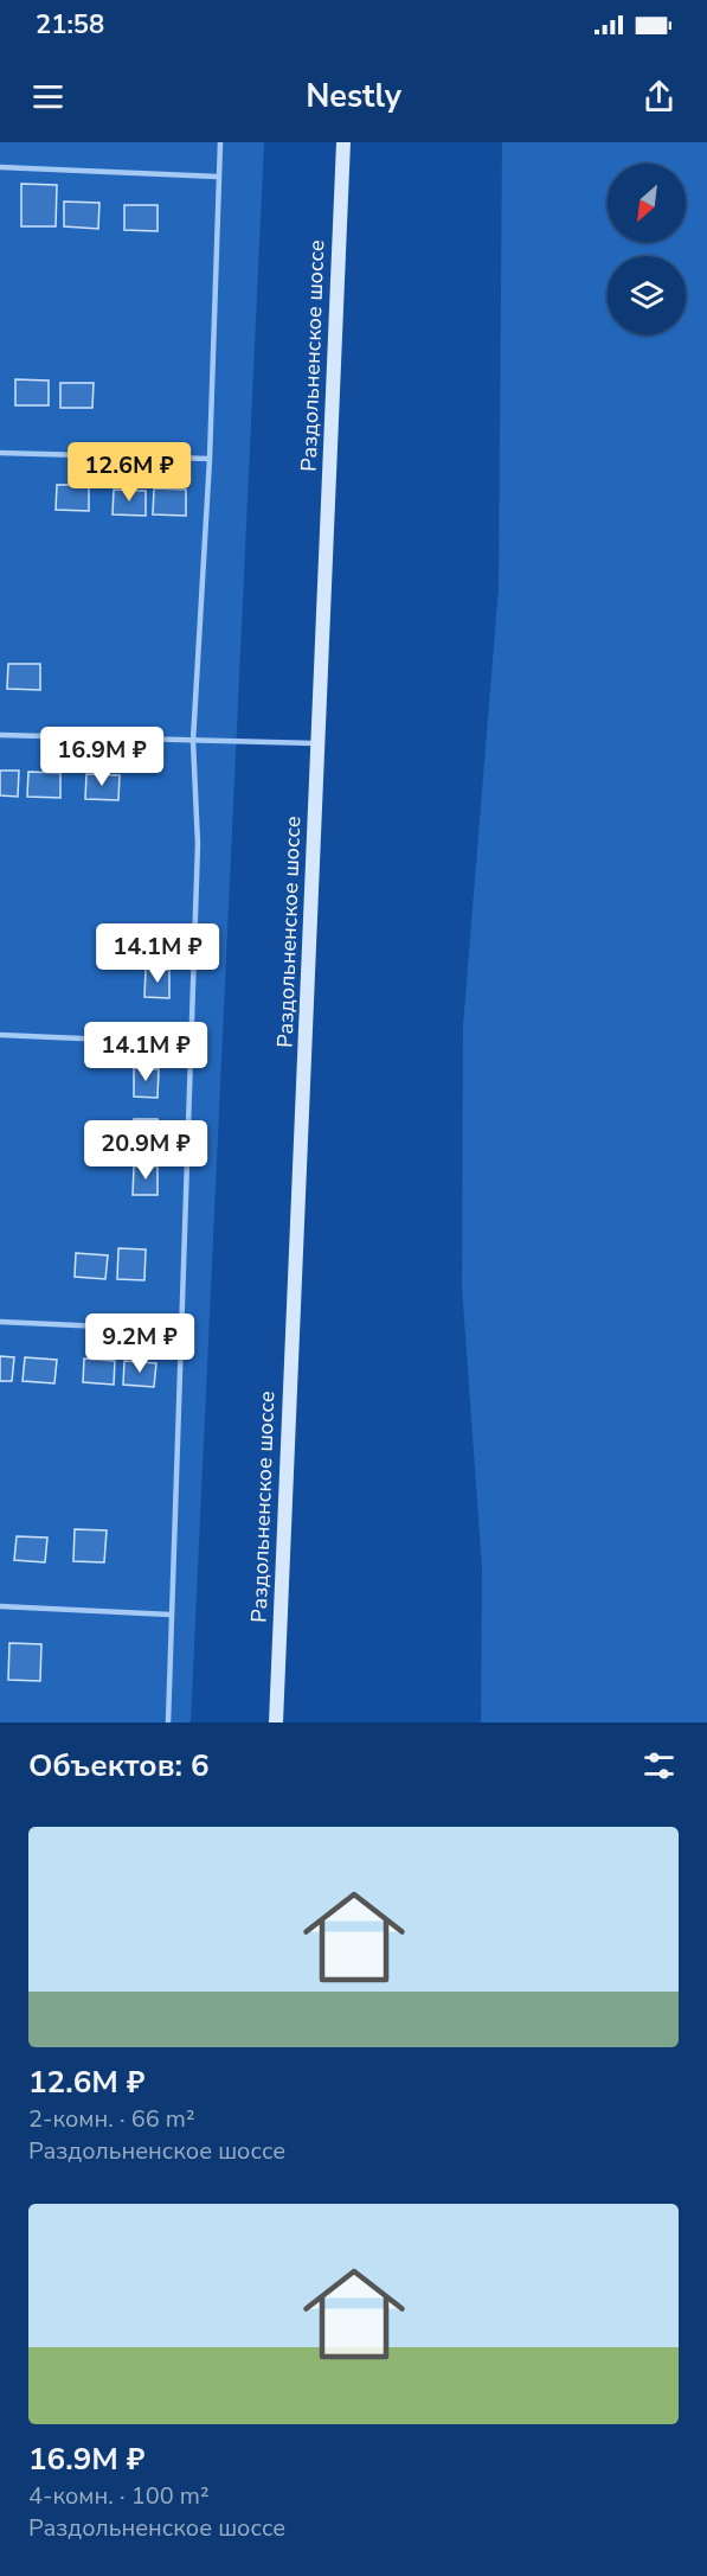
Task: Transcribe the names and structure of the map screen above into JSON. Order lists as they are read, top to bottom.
{
  "streets": {
    "main road": ["Раздольненское шоссе"]
  },
  "north": "bottom left",
  "page": {
    "status": "21:58",
    "header": "Nestly",
    "price": [
      "12.6M ₽",
      "16.9M ₽",
      "14.1M ₽",
      "14.1M ₽",
      "20.9M ₽",
      "9.2M ₽"
    ],
    "heading": "Объектов: 6",
    "list": [
      {
        "name": "12.6M ₽",
        "note": "2-комн. · 66 m² · Раздольненское шоссе"
      },
      {
        "name": "16.9M ₽",
        "note": "4-комн. · 100 m² · Раздольненское шоссе"
      }
    ]
  }
}
